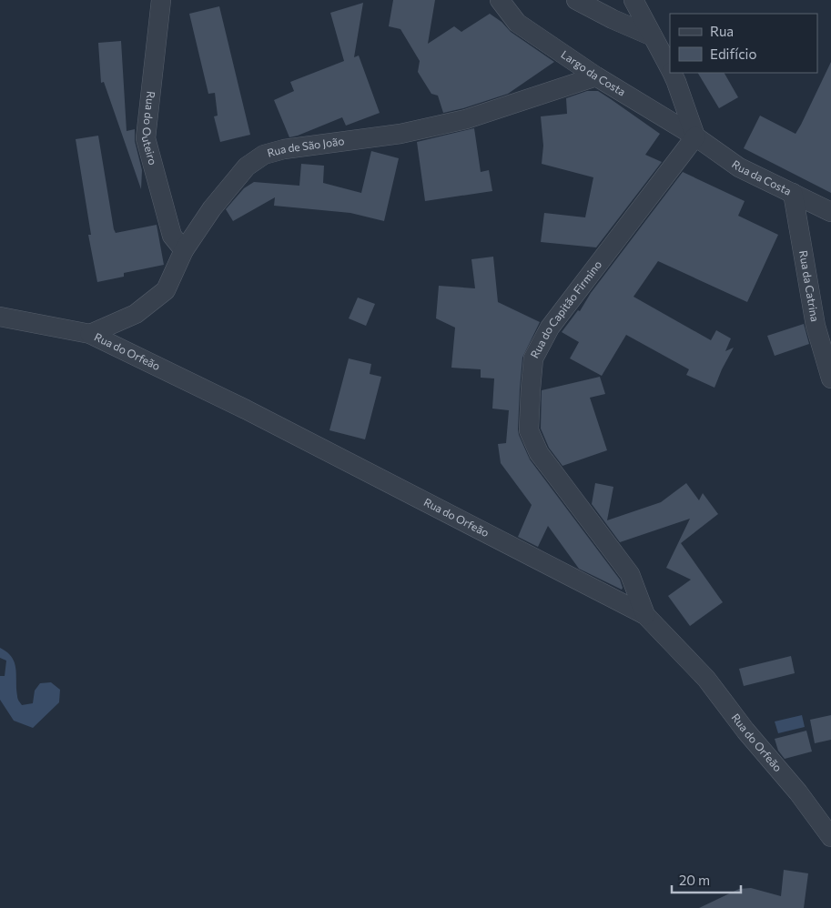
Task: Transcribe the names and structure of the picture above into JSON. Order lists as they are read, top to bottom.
{
  "streets": {
    "street": [
      "Largo da Costa",
      "Rua do Outeiro",
      "Rua de São João",
      "Rua da Costa",
      "Rua da Catrina",
      "Rua do Capitão Firmino",
      "Rua do Orfeão"
    ]
  },
  "crossings": [
    ["Largo da Costa", "Rua de São João"],
    ["Largo da Costa", "Rua da Costa"],
    ["Largo da Costa", "Rua do Capitão Firmino"],
    ["Rua do Outeiro", "Rua de São João"],
    ["Rua de São João", "Rua do Orfeão"],
    ["Rua da Costa", "Rua da Catrina"],
    ["Rua da Costa", "Rua do Capitão Firmino"],
    ["Rua do Capitão Firmino", "Rua do Orfeão"]
  ],
  "legend": ["Rua", "Edifício"],
  "scale_bar": "20 m"
}
